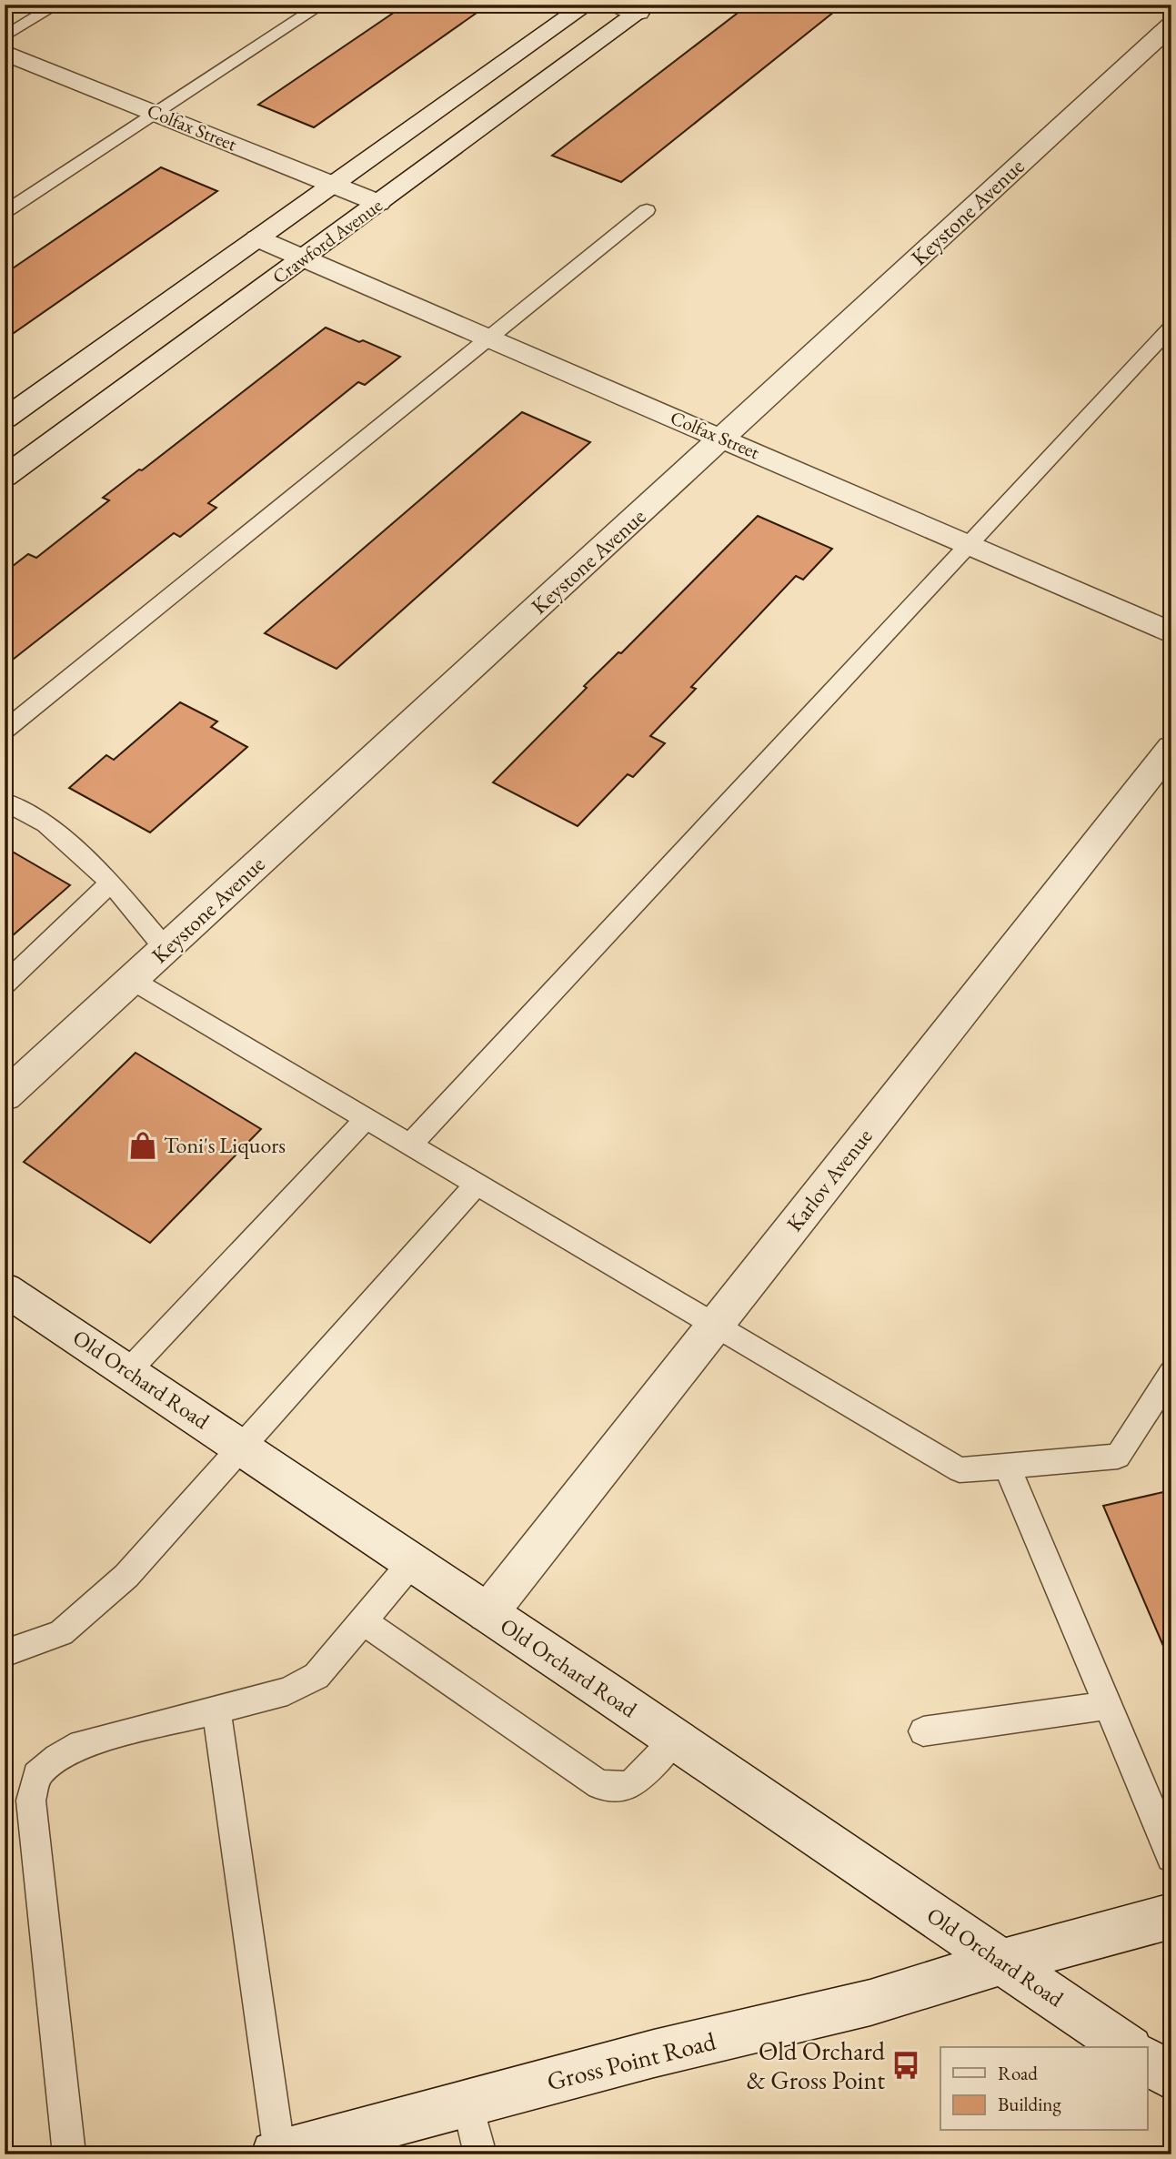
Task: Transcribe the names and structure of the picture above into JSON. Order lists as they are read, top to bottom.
{
  "streets": {
    "street": [
      "Colfax Street",
      "Keystone Avenue",
      "Crawford Avenue",
      "Karlov Avenue",
      "Old Orchard Road",
      "Gross Point Road"
    ]
  },
  "crossings": [
    ["Colfax Street", "Keystone Avenue"],
    ["Colfax Street", "Crawford Avenue"],
    ["Karlov Avenue", "Old Orchard Road"],
    ["Old Orchard Road", "Gross Point Road"]
  ],
  "places": {
    "shop": ["Toni's Liquors"],
    "bus stop": ["Old Orchard & Gross Point"]
  },
  "legend": ["Road", "Building"]
}
